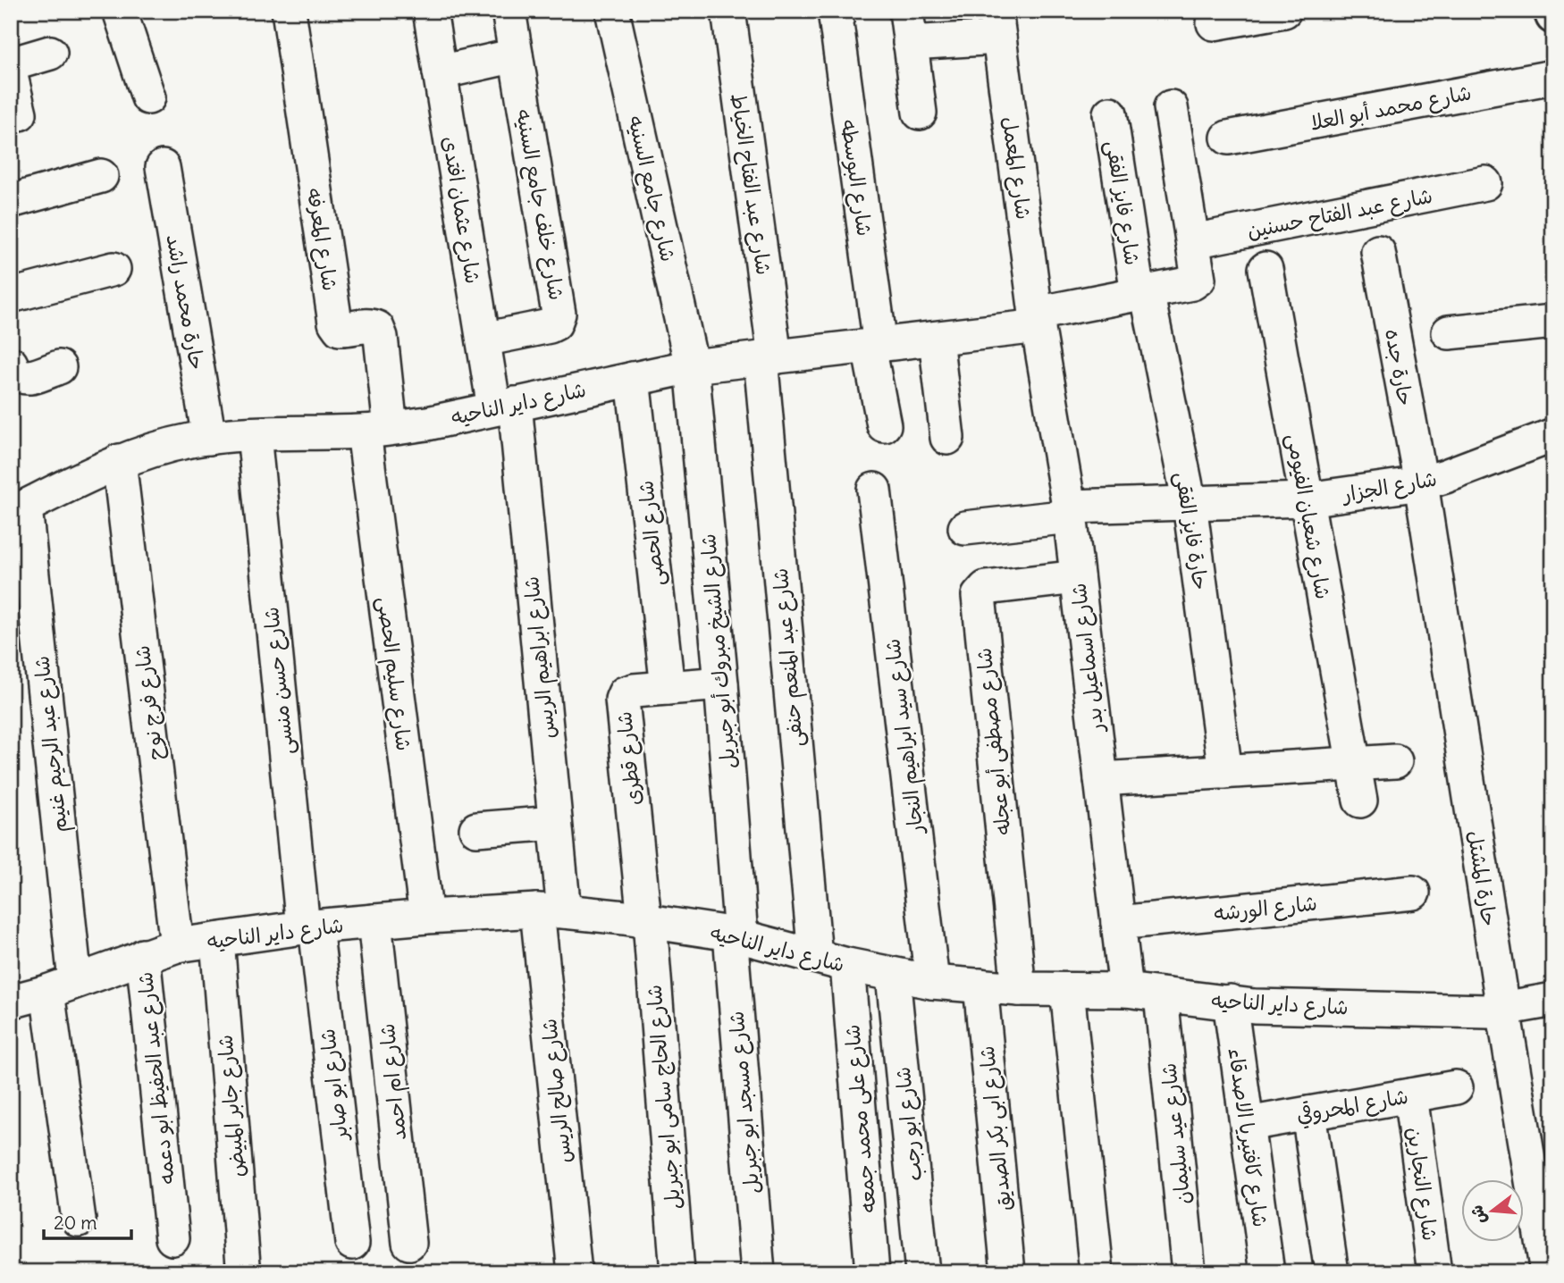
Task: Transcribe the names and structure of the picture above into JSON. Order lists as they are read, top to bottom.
{
  "streets": {
    "street": [
      "شارع محمد أبو العلا",
      "شارع المعمل",
      "شارع البوسطه",
      "شارع عبد الفتاح الخياط",
      "شارع جامع السنيه",
      "شارع فايز الفقى",
      "شارع خلف جامع السنيه",
      "شارع عثمان افتدى",
      "شارع عبد الفتاح حسنين",
      "شارع المعرفه",
      "حارة محمد راشد",
      "حارة جده",
      "شارع داير الناحيه",
      "شارع الجزار",
      "شارع شعبان الفيومى",
      "حارة فايز الفقى",
      "شارع الحصى",
      "شارع الشيخ مبروك أبو جبريل",
      "شارع ابراهيم الريس",
      "شارع عبد المنعم حنفى",
      "شارع اسماعيل بدر",
      "شارع سليم الحصى",
      "شارع حسن منسى",
      "شارع فرج نوح",
      "شارع سيد ابراهيم النجار",
      "شارع مصطفى أبو عجله",
      "شارع عبد الرحيم غنيم",
      "شارع قطرى",
      "حارة المشتل",
      "شارع الورشه",
      "شارع عبد الحفيظ ابو دعمه",
      "شارع ام احمد",
      "شارع ابو صابر",
      "شارع صالح الريس",
      "شارع الحاج سامى ابو جبريل",
      "شارع مسجد ابو جبريل",
      "شارع المحروقي",
      "شارع جابر المبيض",
      "شارع على محمد جمعه",
      "شارع ابو رجب",
      "شارع ابى بكر الصديق",
      "شارع عيد سليمان",
      "شارع كافتيريا الاصدقاء",
      "شارع النجارين"
    ]
  },
  "crossings": [
    ["شارع المعمل", "شارع داير الناحيه"],
    ["شارع المعمل", "شارع اسماعيل بدر"],
    ["شارع البوسطه", "شارع داير الناحيه"],
    ["شارع عبد الفتاح الخياط", "شارع داير الناحيه"],
    ["شارع عبد الفتاح الخياط", "شارع عبد المنعم حنفى"],
    ["شارع جامع السنيه", "شارع داير الناحيه"],
    ["شارع جامع السنيه", "شارع الشيخ مبروك أبو جبريل"],
    ["شارع فايز الفقى", "شارع داير الناحيه"],
    ["شارع فايز الفقى", "حارة فايز الفقى"],
    ["شارع خلف جامع السنيه", "شارع عثمان افتدى"],
    ["شارع عثمان افتدى", "شارع داير الناحيه"],
    ["شارع عثمان افتدى", "شارع ابراهيم الريس"],
    ["شارع عبد الفتاح حسنين", "شارع داير الناحيه"],
    ["شارع المعرفه", "شارع داير الناحيه"],
    ["شارع المعرفه", "شارع سليم الحصى"],
    ["حارة محمد راشد", "شارع داير الناحيه"],
    ["حارة جده", "شارع الجزار"],
    ["حارة جده", "حارة المشتل"],
    ["شارع داير الناحيه", "حارة فايز الفقى"],
    ["شارع داير الناحيه", "شارع الحصى"],
    ["شارع داير الناحيه", "شارع الشيخ مبروك أبو جبريل"],
    ["شارع داير الناحيه", "شارع ابراهيم الريس"],
    ["شارع داير الناحيه", "شارع عبد المنعم حنفى"],
    ["شارع داير الناحيه", "شارع اسماعيل بدر"],
    ["شارع داير الناحيه", "شارع سليم الحصى"],
    ["شارع داير الناحيه", "شارع حسن منسى"],
    ["شارع داير الناحيه", "شارع فرج نوح"],
    ["شارع داير الناحيه", "شارع سيد ابراهيم النجار"],
    ["شارع داير الناحيه", "شارع مصطفى أبو عجله"],
    ["شارع داير الناحيه", "شارع عبد الرحيم غنيم"],
    ["شارع داير الناحيه", "شارع قطرى"],
    ["شارع داير الناحيه", "حارة المشتل"],
    ["شارع داير الناحيه", "شارع عبد الحفيظ ابو دعمه"],
    ["شارع داير الناحيه", "شارع ام احمد"],
    ["شارع داير الناحيه", "شارع ابو صابر"],
    ["شارع داير الناحيه", "شارع صالح الريس"],
    ["شارع داير الناحيه", "شارع الحاج سامى ابو جبريل"],
    ["شارع داير الناحيه", "شارع مسجد ابو جبريل"],
    ["شارع داير الناحيه", "شارع جابر المبيض"],
    ["شارع داير الناحيه", "شارع على محمد جمعه"],
    ["شارع داير الناحيه", "شارع ابو رجب"],
    ["شارع داير الناحيه", "شارع ابى بكر الصديق"],
    ["شارع داير الناحيه", "شارع عيد سليمان"],
    ["شارع داير الناحيه", "شارع كافتيريا الاصدقاء"],
    ["شارع الجزار", "شارع شعبان الفيومى"],
    ["شارع الجزار", "حارة فايز الفقى"],
    ["شارع الجزار", "شارع اسماعيل بدر"],
    ["شارع الجزار", "حارة المشتل"],
    ["شارع الحصى", "شارع قطرى"],
    ["شارع الشيخ مبروك أبو جبريل", "شارع قطرى"],
    ["شارع الشيخ مبروك أبو جبريل", "شارع مسجد ابو جبريل"],
    ["شارع ابراهيم الريس", "شارع صالح الريس"],
    ["شارع اسماعيل بدر", "شارع مصطفى أبو عجله"],
    ["شارع اسماعيل بدر", "شارع الورشه"],
    ["شارع حسن منسى", "شارع ابو صابر"],
    ["شارع قطرى", "شارع الحاج سامى ابو جبريل"],
    ["شارع المحروقي", "شارع كافتيريا الاصدقاء"],
    ["شارع المحروقي", "شارع النجارين"]
  ],
  "scale_bar": "20 m",
  "north": "left"
}
